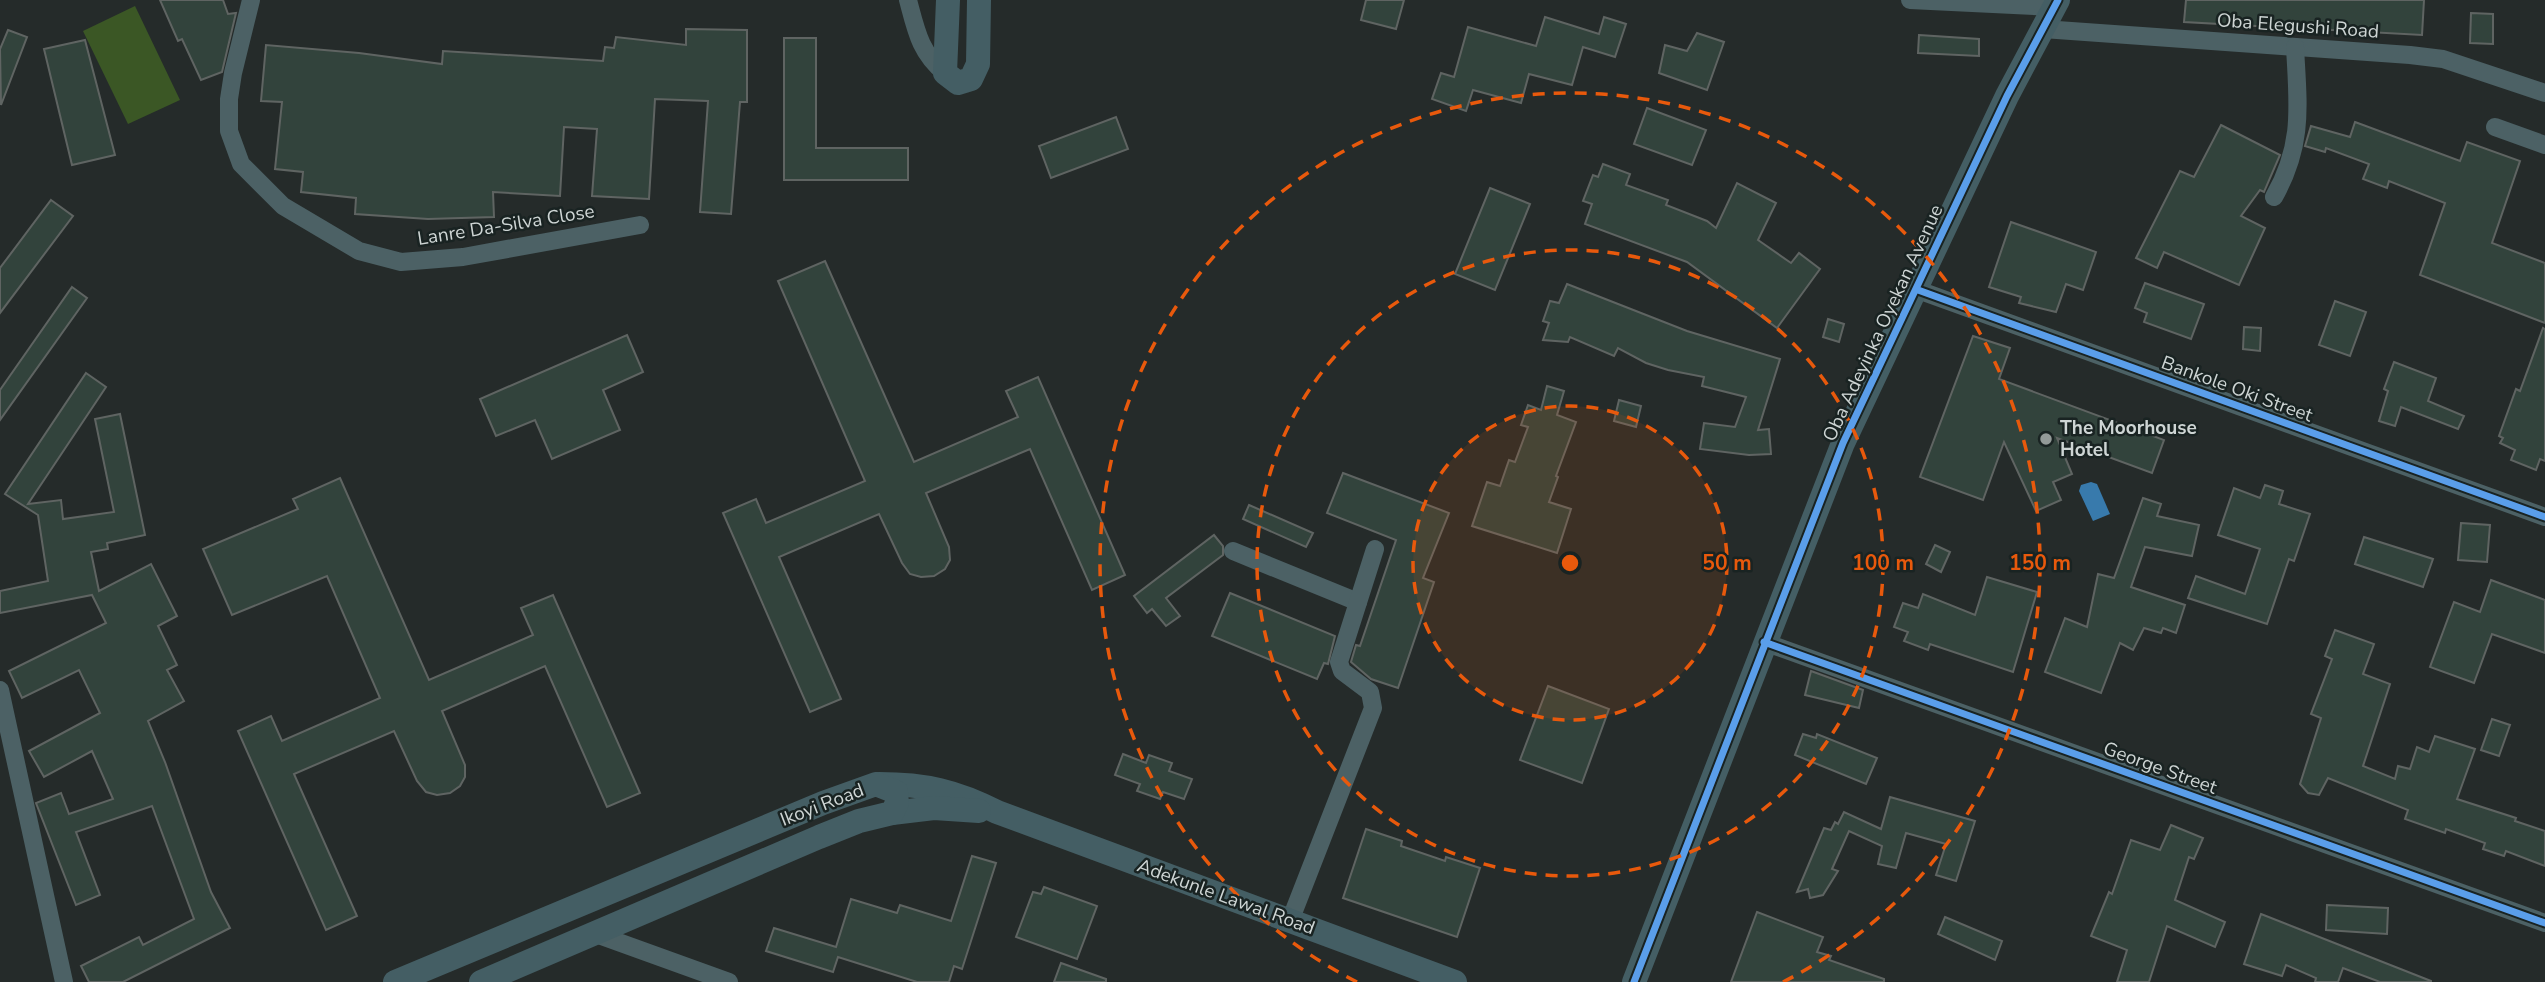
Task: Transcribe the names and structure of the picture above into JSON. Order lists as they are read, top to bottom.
{
  "streets": {
    "main road": ["Oba Adeyinka Oyekan Avenue", "Ikoyi Road", "Adekunle Lawal Road"],
    "street": [
      "Oba Elegushi Road",
      "Lanre Da-Silva Close",
      "Bankole Oki Street",
      "George Street"
    ]
  },
  "crossings": [
    ["Oba Elegushi Road", "Oba Adeyinka Oyekan Avenue"],
    ["Oba Adeyinka Oyekan Avenue", "Bankole Oki Street"],
    ["Oba Adeyinka Oyekan Avenue", "George Street"]
  ],
  "places": ["The Moorhouse Hotel"],
  "rings": ["50 m", "100 m", "150 m"]
}
